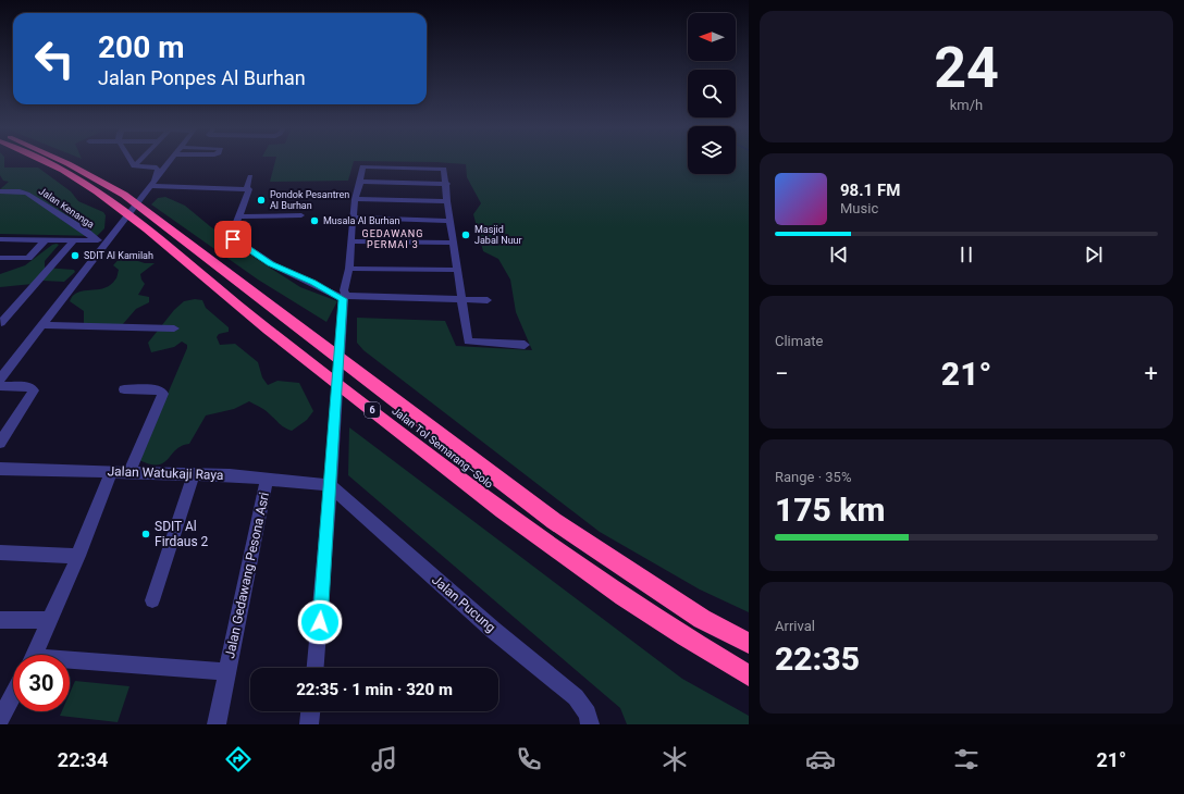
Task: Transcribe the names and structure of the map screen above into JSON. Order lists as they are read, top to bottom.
{
  "streets": {
    "highway": ["6", "Jalan Tol Semarang–Solo"],
    "street": [
      "Jalan Kenanga",
      "Jalan Watukaji Raya",
      "Jalan Gedawang Pesona Asri",
      "Jalan Pucung"
    ]
  },
  "crossings": [
    ["Jalan Watukaji Raya", "Jalan Gedawang Pesona Asri"],
    ["Jalan Watukaji Raya", "Jalan Pucung"]
  ],
  "districts": ["GEDAWANG PERMAI 3"],
  "places": [
    "Pondok Pesantren Al Burhan",
    "Musala Al Burhan",
    "Masjid Jabal Nuur",
    "SDIT Al Kamilah",
    "SDIT Al Firdaus 2"
  ],
  "north": "left",
  "page": {
    "tile": [
      ["24", "km/h"],
      "Climate",
      ["Range · 35%", "175 km"],
      ["Arrival", "22:35"]
    ],
    "turn": ["200 m", "Jalan Ponpes Al Burhan"],
    "song": ["98.1 FM", "Music"],
    "heat": ["−", "21°", "+"],
    "limit": "30",
    "trip": "22:35 · 1 min · 320 m",
    "tabs": ["22:34", "21°"]
  }
}
